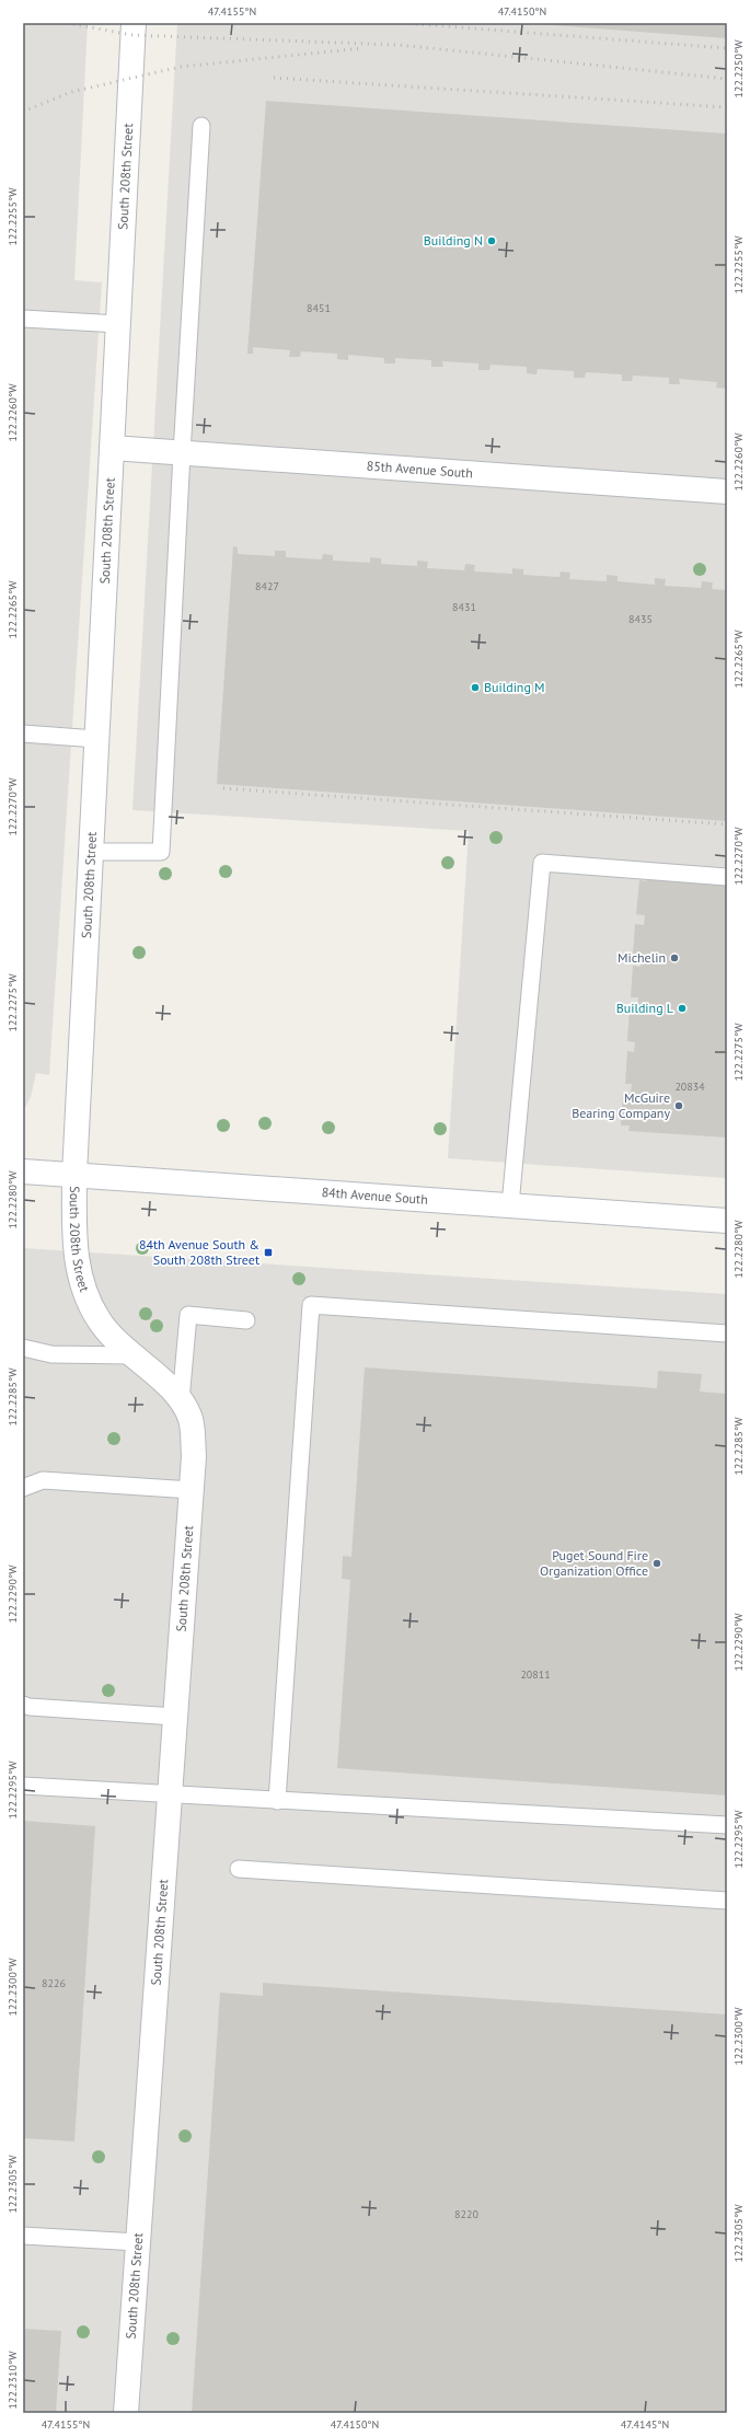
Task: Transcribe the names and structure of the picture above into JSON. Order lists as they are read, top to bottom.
{
  "streets": {
    "street": ["South 208th Street", "85th Avenue South", "84th Avenue South"]
  },
  "crossings": [
    ["South 208th Street", "85th Avenue South"],
    ["South 208th Street", "84th Avenue South"]
  ],
  "places": {
    "other": [
      "Building N",
      "Building M",
      "Michelin",
      "Building L",
      "McGuire Bearing Company",
      "Puget Sound Fire Organization Office"
    ],
    "transit": ["84th Avenue South & South 208th Street"]
  },
  "house_numbers": [
    "8451",
    "8427",
    "8431",
    "8435",
    "20834",
    "20811",
    "8226",
    "8220"
  ],
  "coordinates": [
    "47.4155°N",
    "47.4150°N",
    "122.2250°W",
    "122.2255°W",
    "122.2260°W",
    "122.2265°W",
    "122.2270°W",
    "122.2275°W",
    "122.2280°W",
    "122.2285°W",
    "122.2290°W",
    "122.2295°W",
    "122.2300°W",
    "122.2305°W",
    "122.2310°W",
    "47.4145°N"
  ]
}
